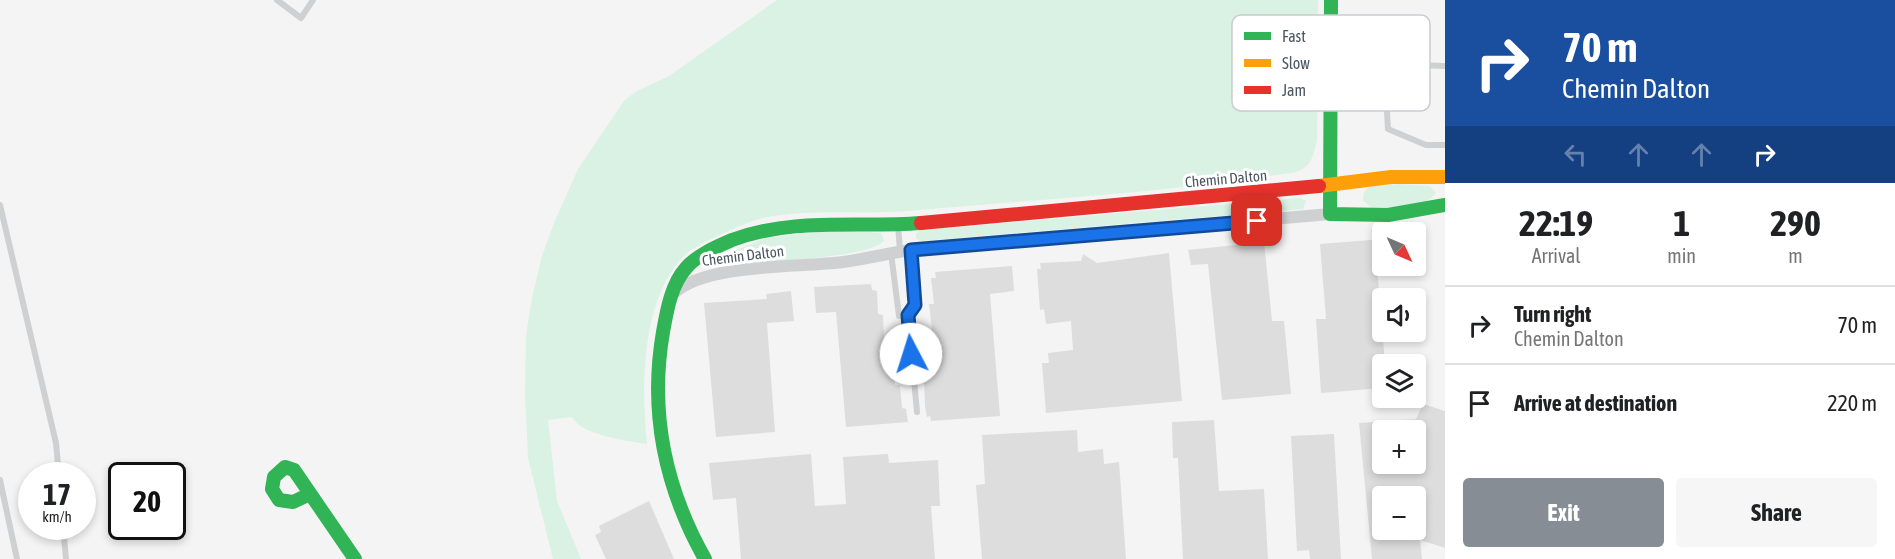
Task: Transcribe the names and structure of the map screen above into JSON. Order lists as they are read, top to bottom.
{
  "streets": {
    "street": ["Chemin Dalton"]
  },
  "legend": ["Fast", "Slow", "Jam"],
  "north": "bottom right",
  "page": {
    "turn": ["70 m", "Chemin Dalton"],
    "eta": [
      "22:19",
      "Arrival",
      "1",
      "min",
      "290",
      "m"
    ],
    "map_buttons": ["+", "−"],
    "list": [
      {
        "name": "Turn right",
        "note": "Chemin Dalton",
        "value": "70 m"
      },
      {
        "name": "Arrive at destination",
        "value": "220 m"
      }
    ],
    "speed": "17 km/h",
    "limit": "20",
    "buttons": ["Exit", "Share"]
  }
}
